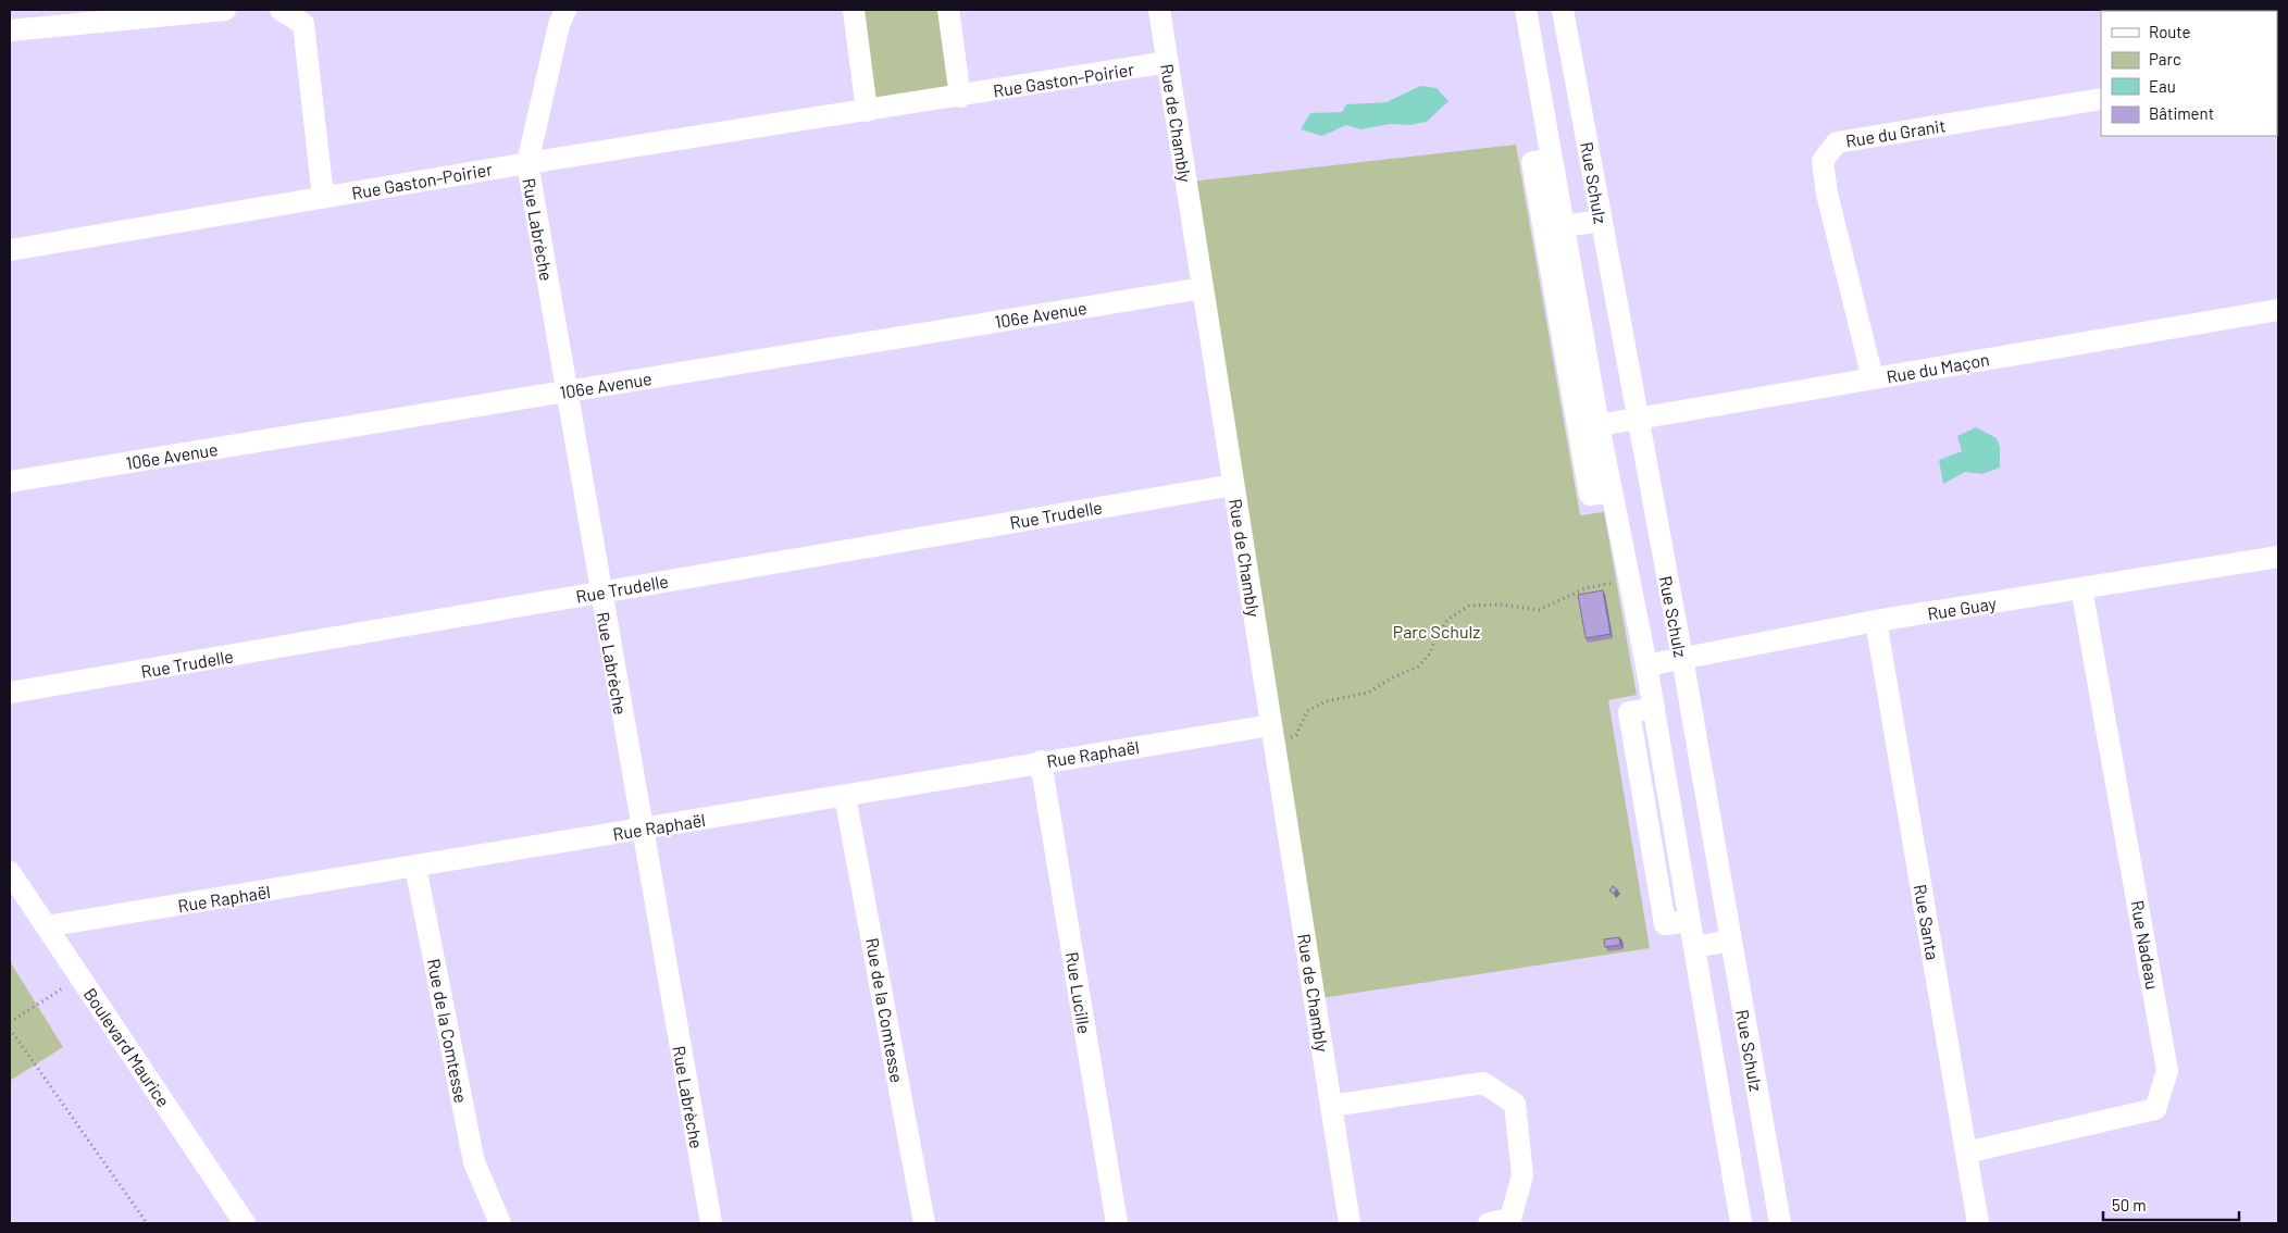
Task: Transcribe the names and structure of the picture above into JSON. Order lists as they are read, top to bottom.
{
  "streets": {
    "street": [
      "Rue Gaston-Poirier",
      "Rue de Chambly",
      "Rue du Granit",
      "Rue Schulz",
      "Rue Labrèche",
      "106e Avenue",
      "Rue du Maçon",
      "Rue Trudelle",
      "Rue Guay",
      "Rue Raphaël",
      "Rue Santa",
      "Rue Nadeau",
      "Rue Lucille",
      "Rue de la Comtesse",
      "Boulevard Maurice"
    ]
  },
  "crossings": [
    ["Rue Gaston-Poirier", "Rue de Chambly"],
    ["Rue Gaston-Poirier", "Rue Labrèche"],
    ["Rue de Chambly", "106e Avenue"],
    ["Rue de Chambly", "Rue Trudelle"],
    ["Rue de Chambly", "Rue Raphaël"],
    ["Rue du Granit", "Rue du Maçon"],
    ["Rue Schulz", "Rue du Maçon"],
    ["Rue Schulz", "Rue Guay"],
    ["Rue Labrèche", "106e Avenue"],
    ["Rue Labrèche", "Rue Trudelle"],
    ["Rue Labrèche", "Rue Raphaël"],
    ["Rue Guay", "Rue Santa"],
    ["Rue Guay", "Rue Nadeau"],
    ["Rue Raphaël", "Rue Lucille"],
    ["Rue Raphaël", "Rue de la Comtesse"],
    ["Rue Raphaël", "Boulevard Maurice"],
    ["Rue Santa", "Rue Nadeau"]
  ],
  "parks": ["Parc Schulz"],
  "legend": [
    "Route",
    "Parc",
    "Eau",
    "Bâtiment"
  ],
  "scale_bar": "50 m"
}
